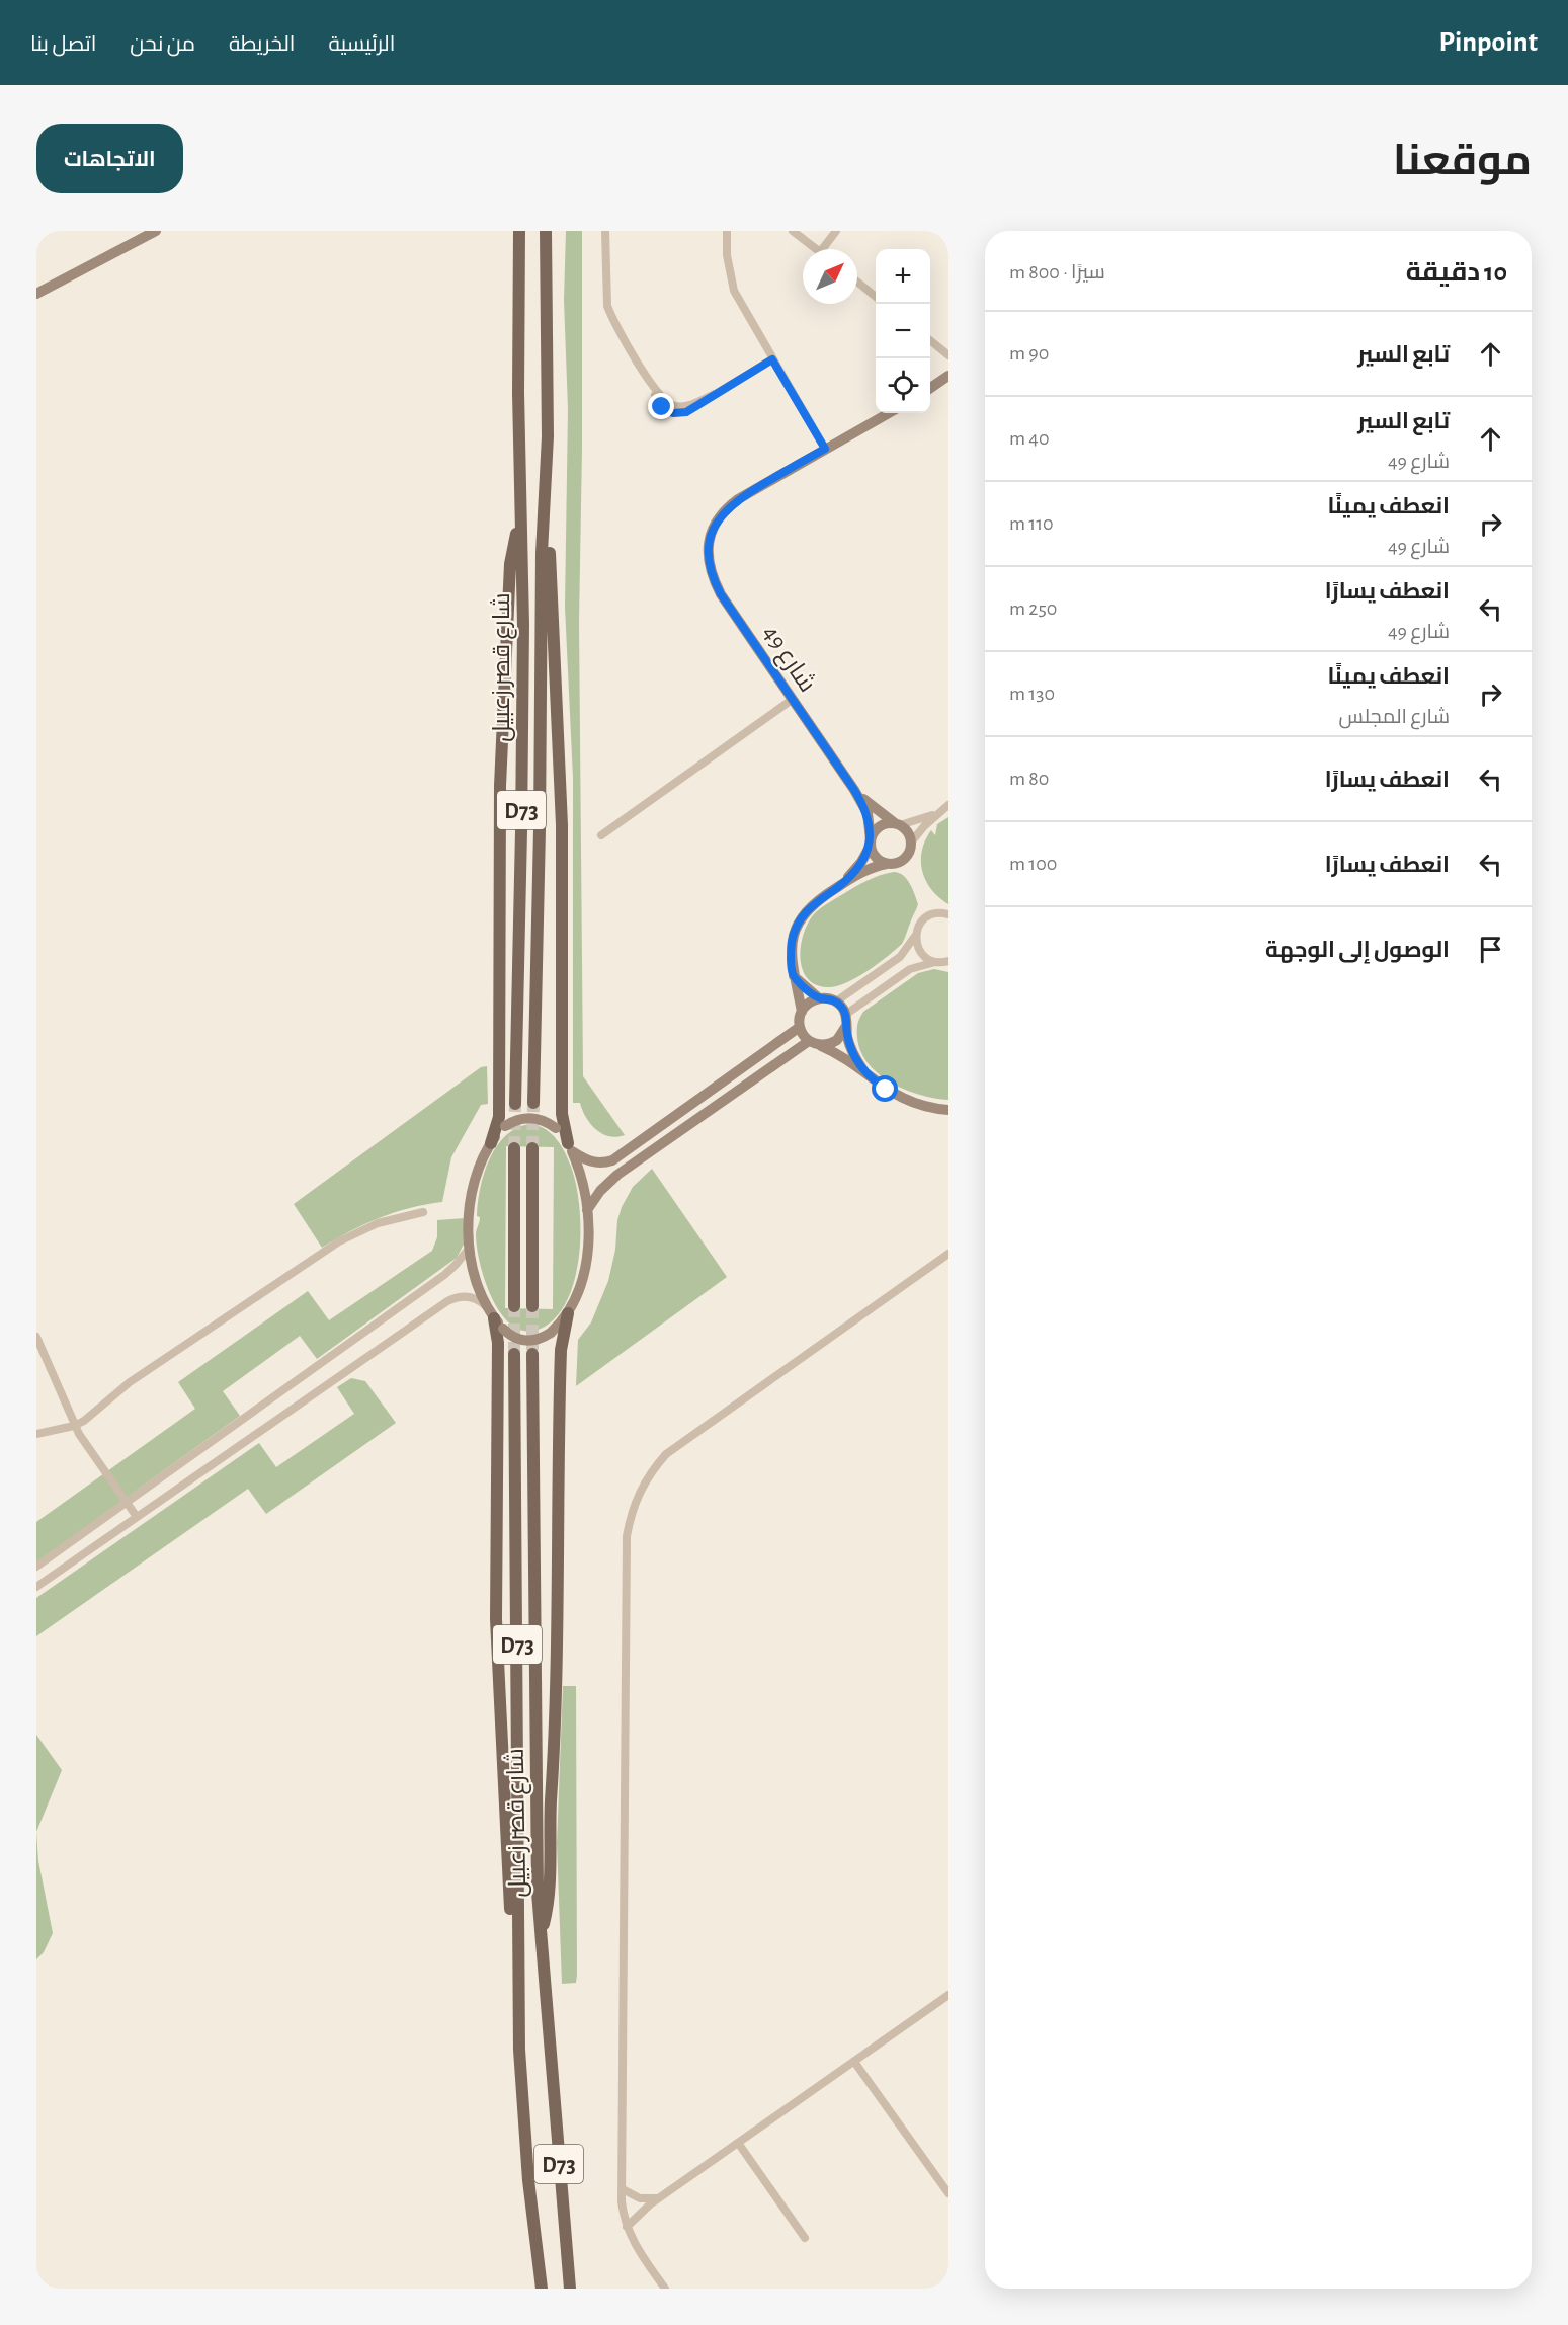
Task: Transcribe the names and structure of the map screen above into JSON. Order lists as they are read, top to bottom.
{
  "streets": {
    "main road": ["شارع قصر زعبيل", "D73"],
    "street": ["شارع 49"]
  },
  "north": "top right",
  "page": {
    "header": "Pinpoint",
    "nav": [
      "الرئيسية",
      "الخريطة",
      "من نحن",
      "اتصل بنا"
    ],
    "title": "موقعنا",
    "buttons": "الاتجاهات",
    "heading": ["10 دقيقة", "سيرًا · 800 m"],
    "map_buttons": ["+", "−"],
    "list": [
      ["تابع السير", "90 m"],
      ["تابع السير", "شارع 49", "40 m"],
      ["انعطف يمينًا", "شارع 49", "110 m"],
      ["انعطف يسارًا", "شارع 49", "250 m"],
      ["انعطف يمينًا", "شارع المجلس", "130 m"],
      ["انعطف يسارًا", "80 m"],
      ["انعطف يسارًا", "100 m"],
      "الوصول إلى الوجهة"
    ]
  }
}
